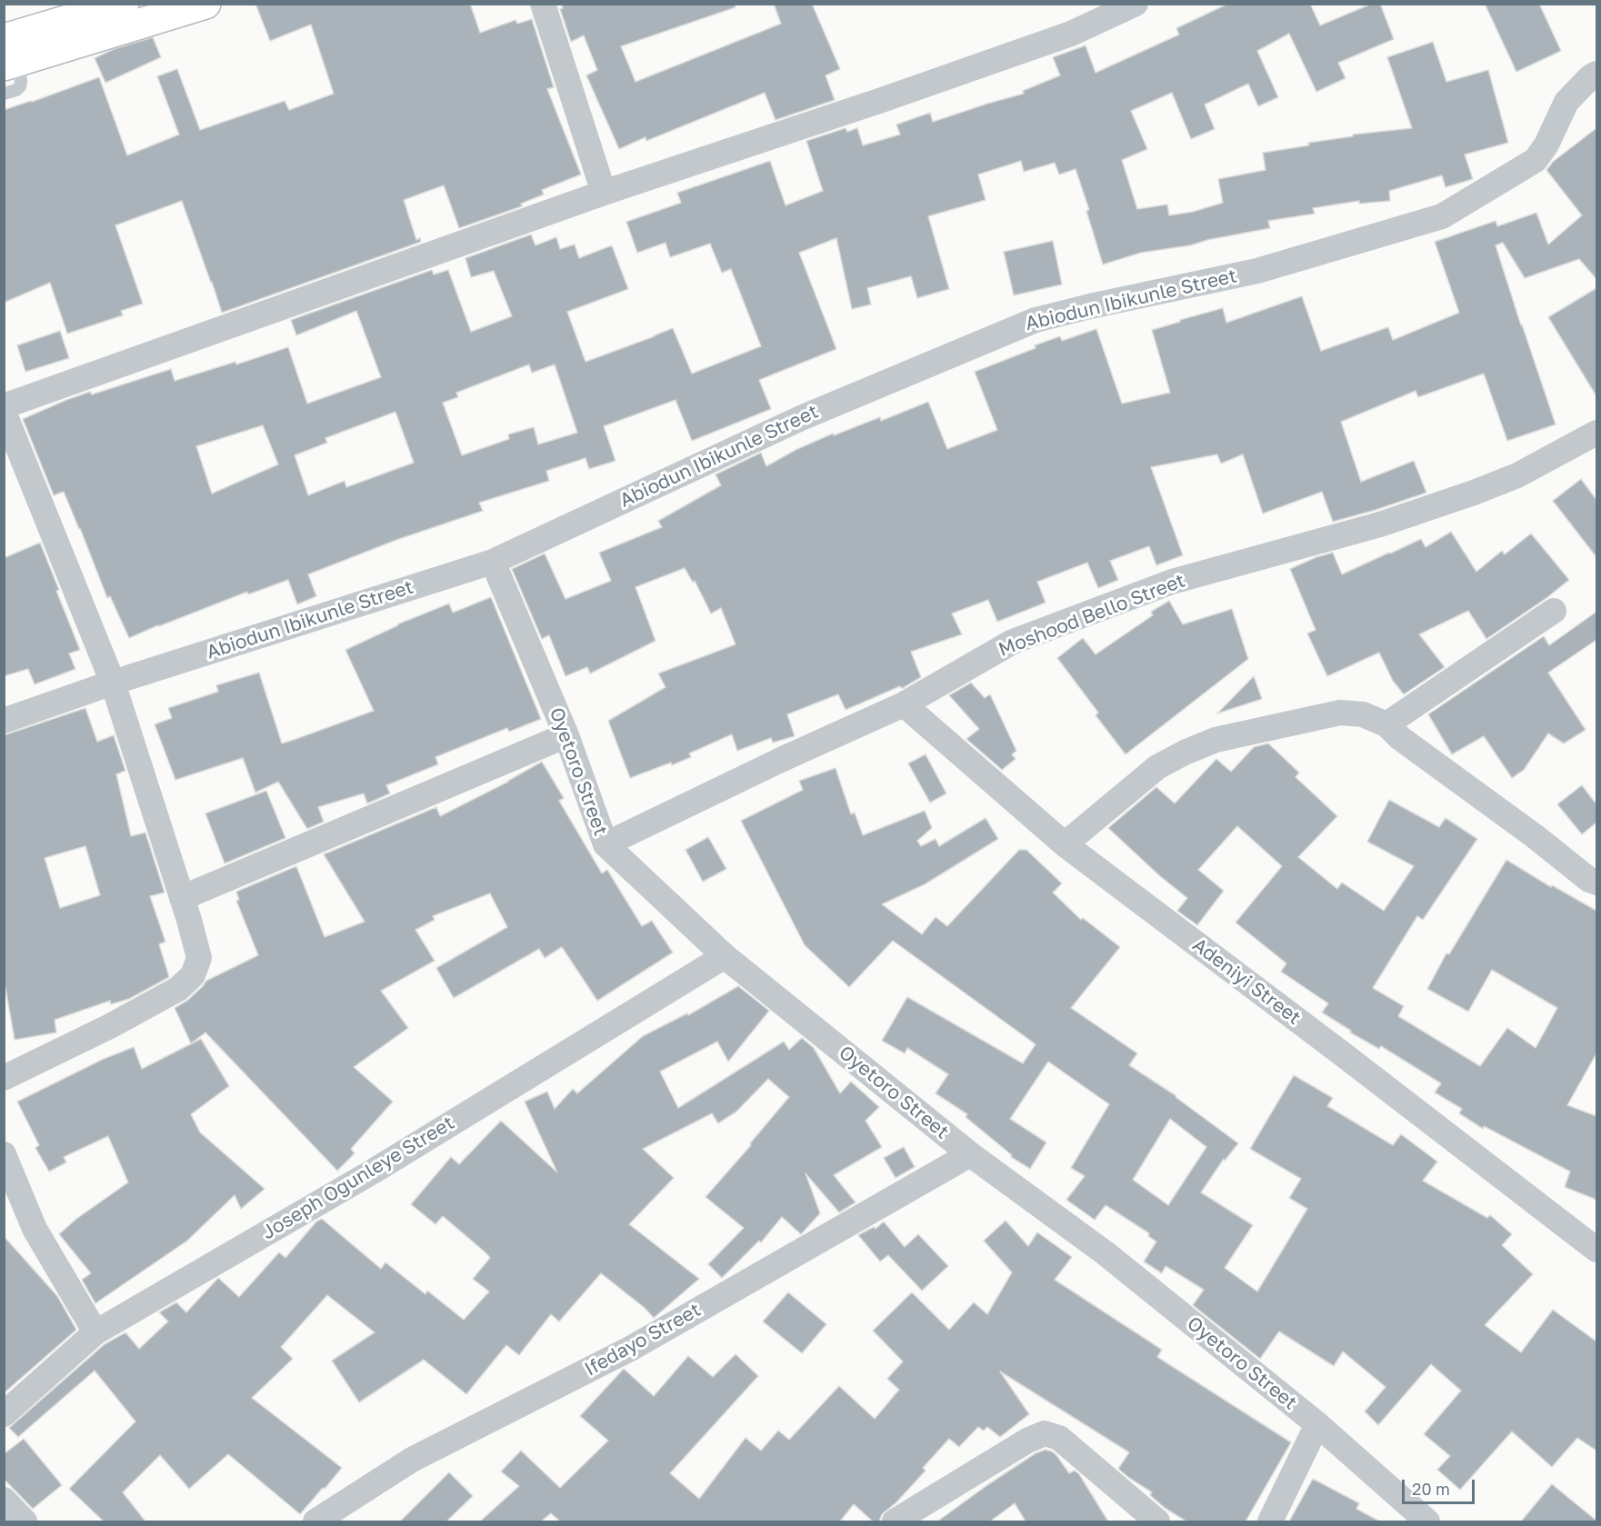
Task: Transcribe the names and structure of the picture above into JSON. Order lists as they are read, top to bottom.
{
  "streets": {
    "street": [
      "Abiodun Ibikunle Street",
      "Moshood Bello Street",
      "Oyetoro Street",
      "Adeniyi Street",
      "Joseph Ogunleye Street",
      "Ifedayo Street"
    ]
  },
  "crossings": [
    ["Abiodun Ibikunle Street", "Oyetoro Street"],
    ["Moshood Bello Street", "Oyetoro Street"],
    ["Moshood Bello Street", "Adeniyi Street"],
    ["Oyetoro Street", "Joseph Ogunleye Street"],
    ["Oyetoro Street", "Ifedayo Street"]
  ],
  "scale_bar": "20 m"
}
